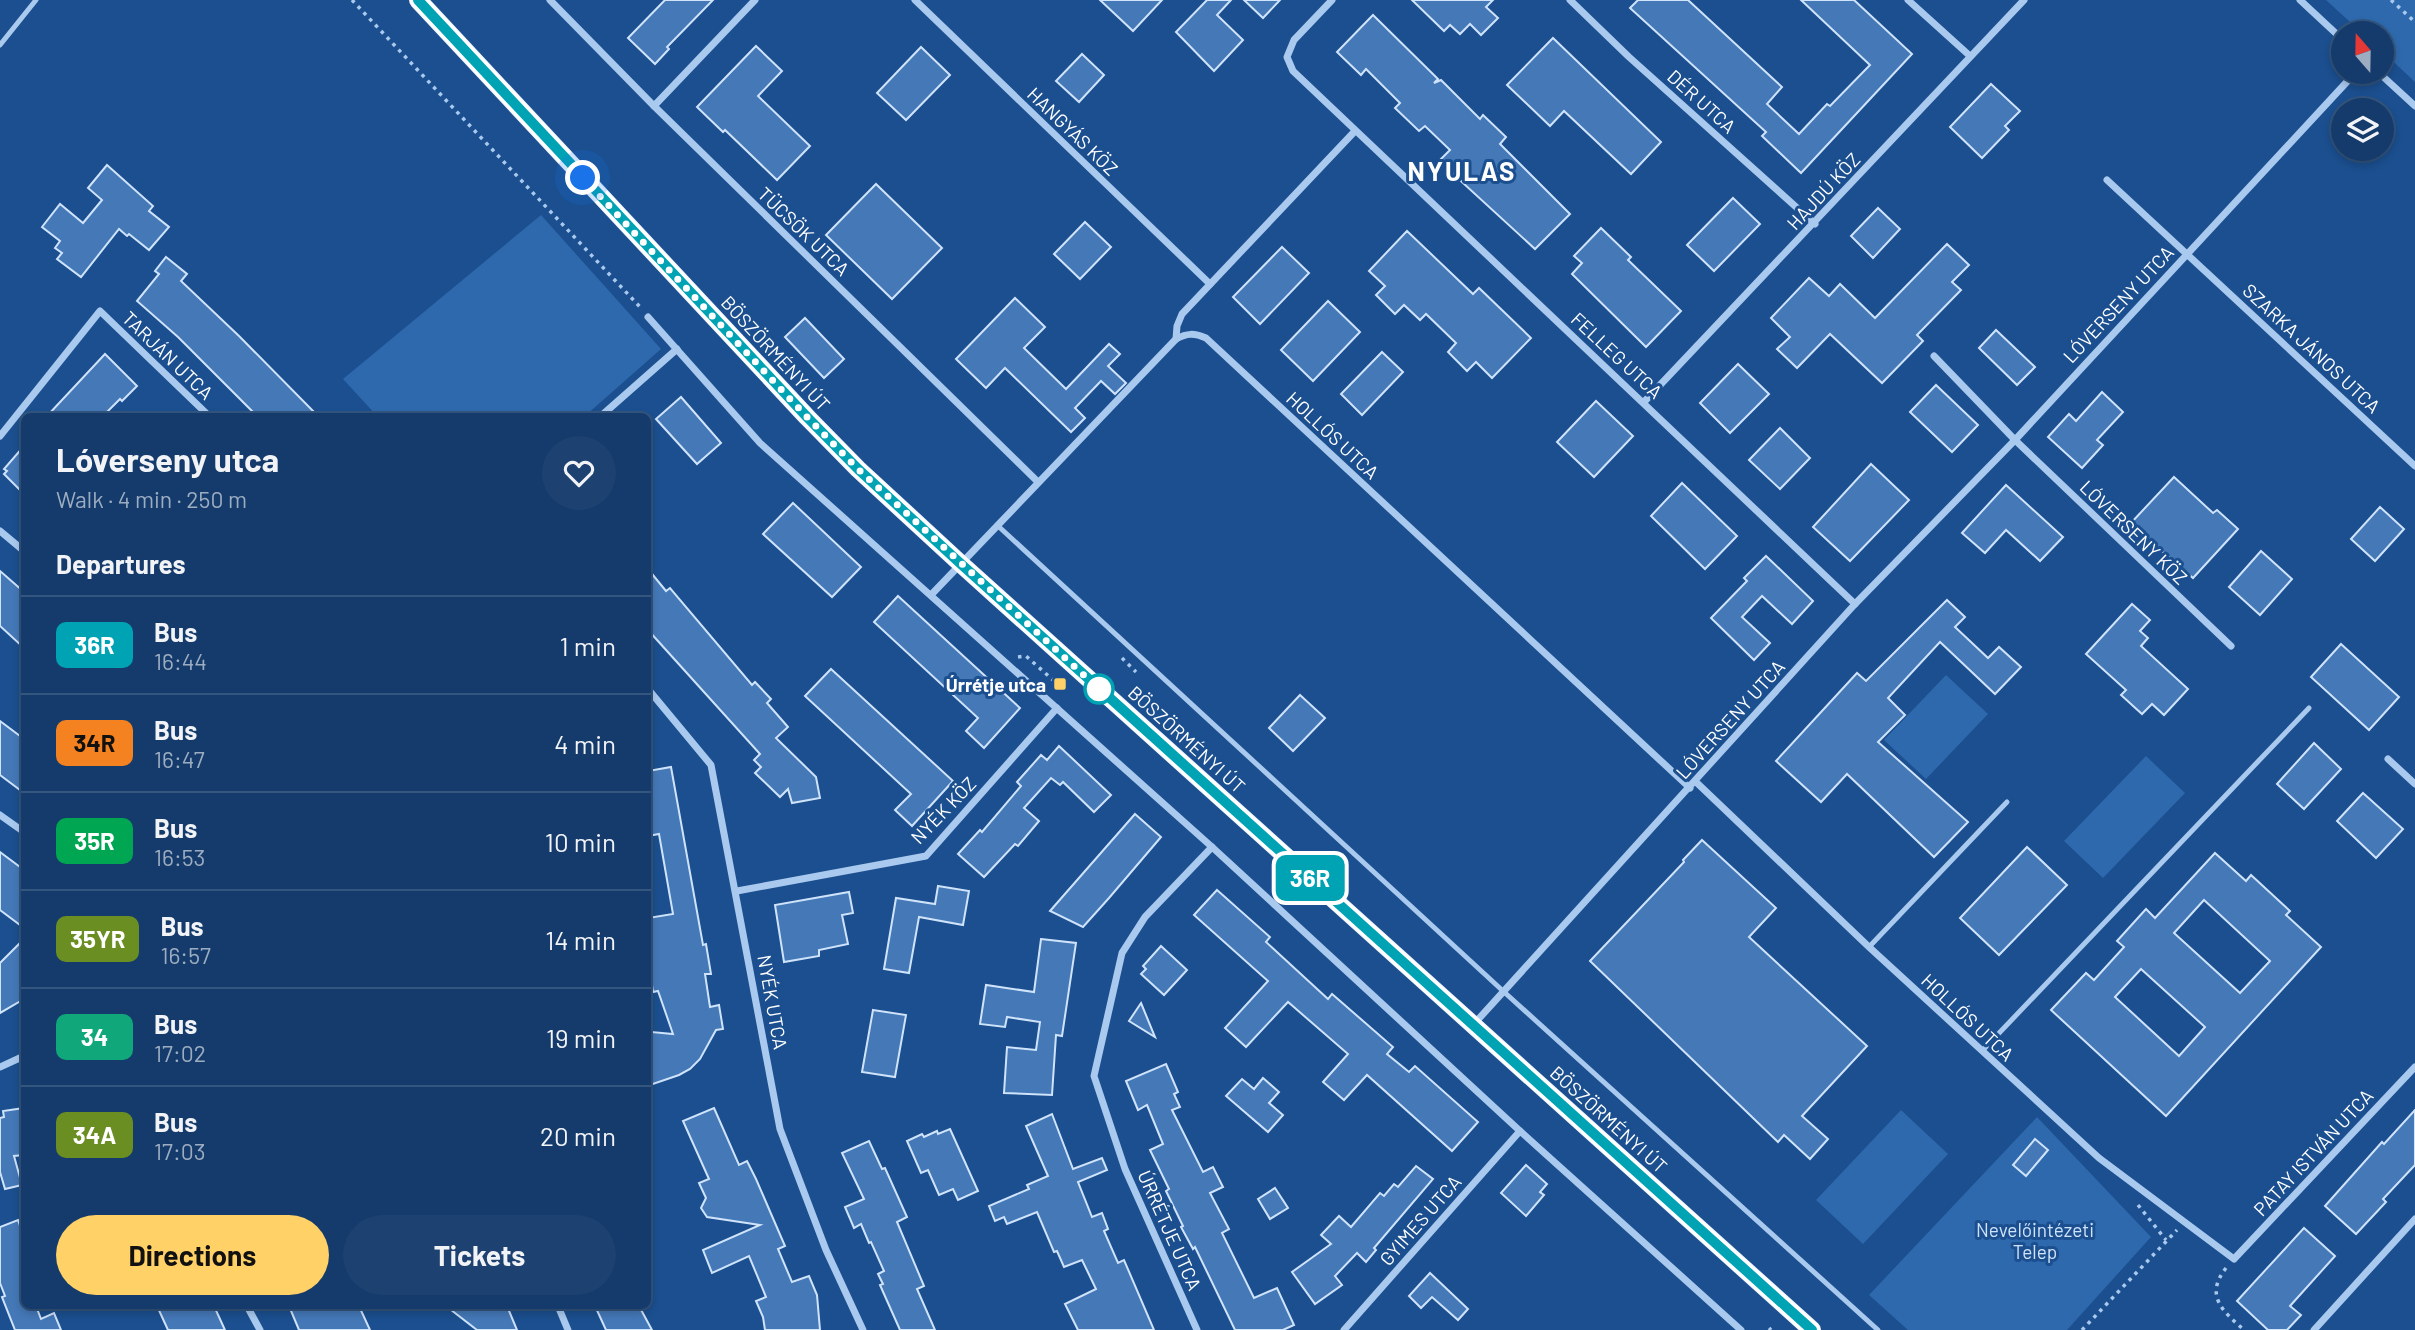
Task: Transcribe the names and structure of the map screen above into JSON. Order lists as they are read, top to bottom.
{
  "streets": {
    "main road": ["BÖSZÖRMÉNYI ÚT"],
    "street": [
      "DÉR UTCA",
      "HANGYÁS KÖZ",
      "HAJDÚ KÖZ",
      "TÜCSÖK UTCA",
      "LÓVERSENY UTCA",
      "SZARKA JÁNOS UTCA",
      "TARJÁN UTCA",
      "FELLEG UTCA",
      "HOLLÓS UTCA",
      "LÓVERSENY KÖZ",
      "NYÉK KÖZ",
      "NYÉK UTCA",
      "PATAY ISTVÁN UTCA",
      "GYIMES UTCA",
      "ÚRRÉTJE UTCA"
    ]
  },
  "crossings": [
    ["DÉR UTCA", "HAJDÚ KÖZ"],
    ["HAJDÚ KÖZ", "FELLEG UTCA"],
    ["LÓVERSENY UTCA", "SZARKA JÁNOS UTCA"],
    ["LÓVERSENY UTCA", "BÖSZÖRMÉNYI ÚT"],
    ["LÓVERSENY UTCA", "FELLEG UTCA"],
    ["LÓVERSENY UTCA", "HOLLÓS UTCA"],
    ["LÓVERSENY UTCA", "LÓVERSENY KÖZ"],
    ["HOLLÓS UTCA", "PATAY ISTVÁN UTCA"],
    ["NYÉK KÖZ", "NYÉK UTCA"]
  ],
  "districts": ["NYULAS"],
  "parks": ["Nevelőintézeti Telep"],
  "places": {
    "transit": ["Úrrétje utca"]
  },
  "lines": ["bus line 36R"],
  "north": "top",
  "page": {
    "on_map": "36R",
    "heading": [
      ["Lóverseny utca", "Walk · 4 min · 250 m"],
      "Departures"
    ],
    "list": [
      {
        "mark": "36R",
        "name": "Bus",
        "note": "16:44",
        "value": "1 min"
      },
      {
        "mark": "34R",
        "name": "Bus",
        "note": "16:47",
        "value": "4 min"
      },
      {
        "mark": "35R",
        "name": "Bus",
        "note": "16:53",
        "value": "10 min"
      },
      {
        "mark": "35YR",
        "name": "Bus",
        "note": "16:57",
        "value": "14 min"
      },
      {
        "mark": "34",
        "name": "Bus",
        "note": "17:02",
        "value": "19 min"
      },
      {
        "mark": "34A",
        "name": "Bus",
        "note": "17:03",
        "value": "20 min"
      }
    ],
    "buttons": ["Directions", "Tickets"]
  }
}
